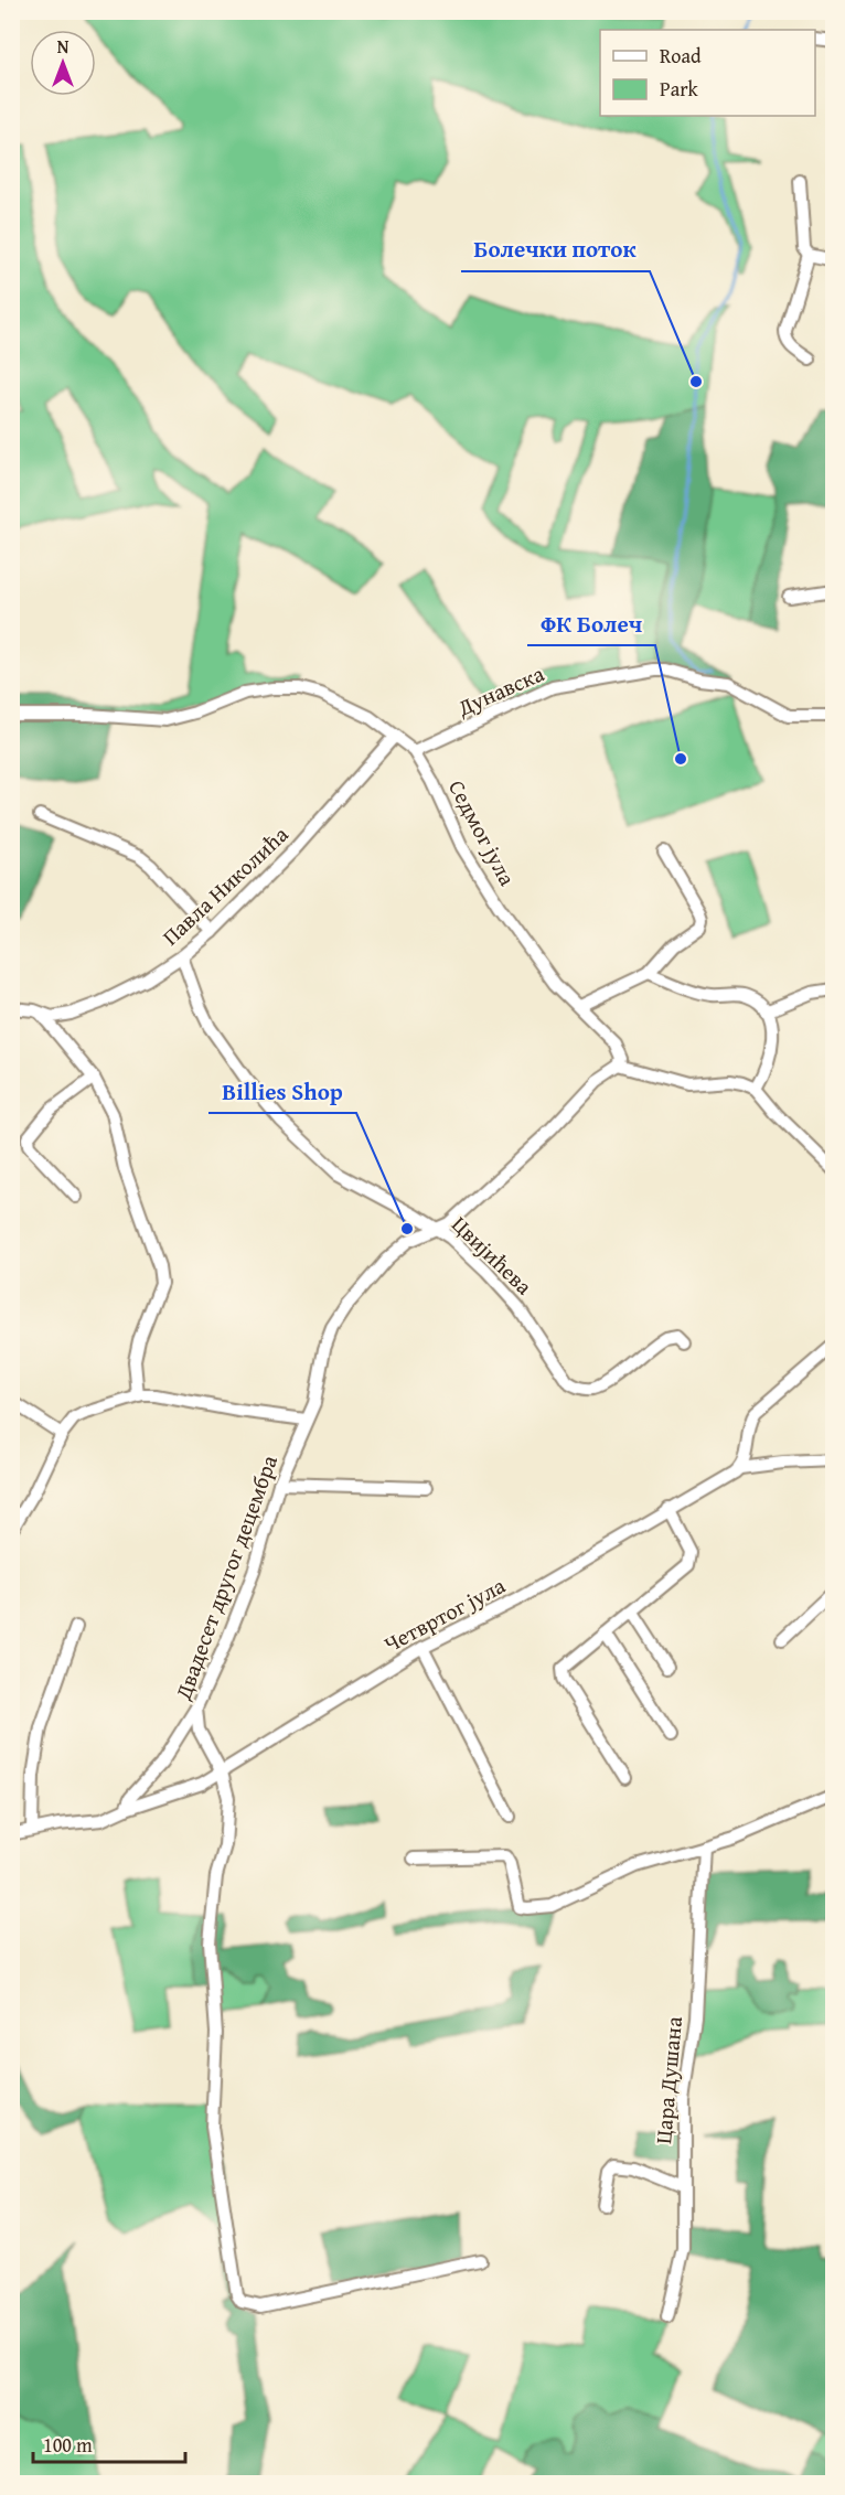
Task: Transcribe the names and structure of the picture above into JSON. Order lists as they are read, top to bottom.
{
  "streets": {
    "street": [
      "Дунавска",
      "Седмог јула",
      "Павла Николића",
      "Цвијићева",
      "Двадесет другог децембра",
      "Четвртог јула",
      "Цара Душана"
    ]
  },
  "crossings": [
    ["Дунавска", "Седмог јула"],
    ["Седмог јула", "Павла Николића"],
    ["Седмог јула", "Двадесет другог децембра"],
    ["Павла Николића", "Цвијићева"],
    ["Цвијићева", "Двадесет другог децембра"],
    ["Двадесет другог децембра", "Четвртог јула"]
  ],
  "places": ["Болечки поток", "ФК Болеч", "Billies Shop"],
  "legend": ["Road", "Park"],
  "scale_bar": "100 m",
  "north": "top"
}
